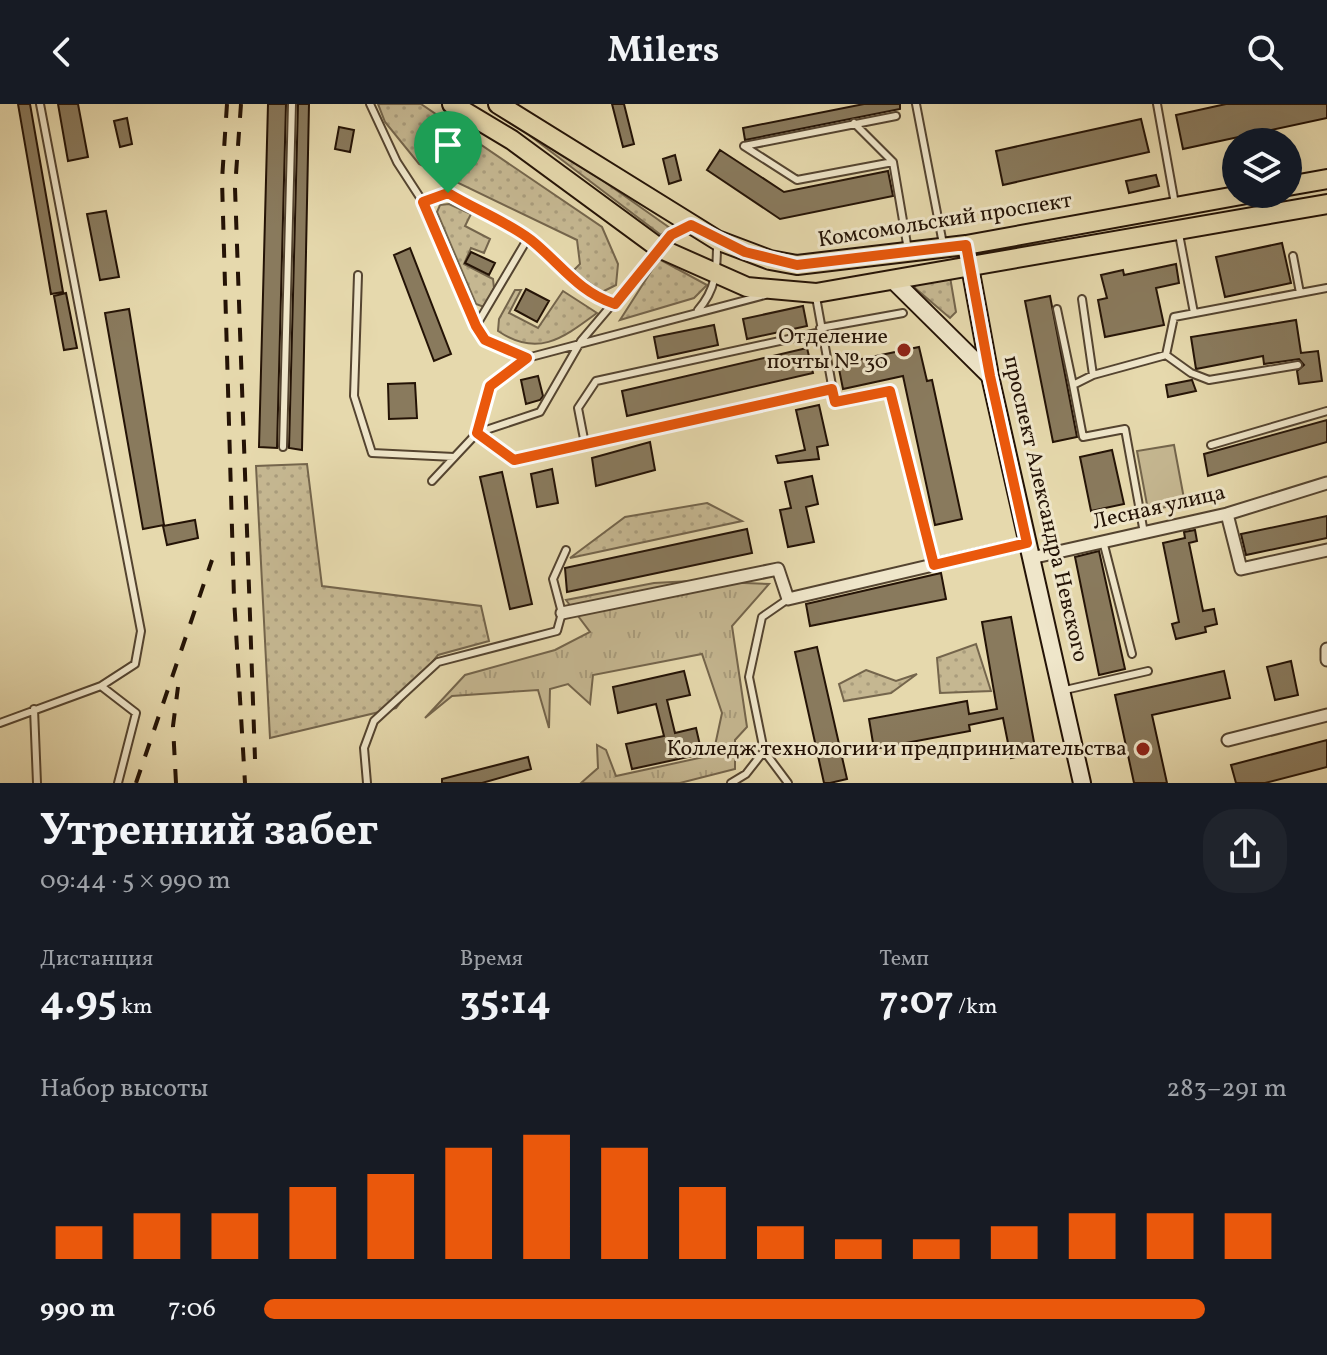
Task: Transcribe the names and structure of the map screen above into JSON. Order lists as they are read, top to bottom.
{
  "streets": {
    "main road": ["Комсомольский проспект", "проспект Александра Невского"],
    "street": ["Лесная улица"]
  },
  "crossings": [
    ["Комсомольский проспект", "проспект Александра Невского"],
    ["Лесная улица", "проспект Александра Невского"]
  ],
  "places": ["Отделение почты № 30", "Колледж технологии и предпринимательства"],
  "page": {
    "header": "Milers",
    "heading": ["Утренний забег", "09:44 · 5 × 990 m"],
    "stats": [
      ["Дистанция", "4.95 km"],
      ["Время", "35:14"],
      ["Темп", "7:07 /km"]
    ],
    "chart": ["Набор высоты", "283–291 m"],
    "list": [
      {
        "name": "990 m",
        "note": "7:06"
      }
    ]
  }
}
